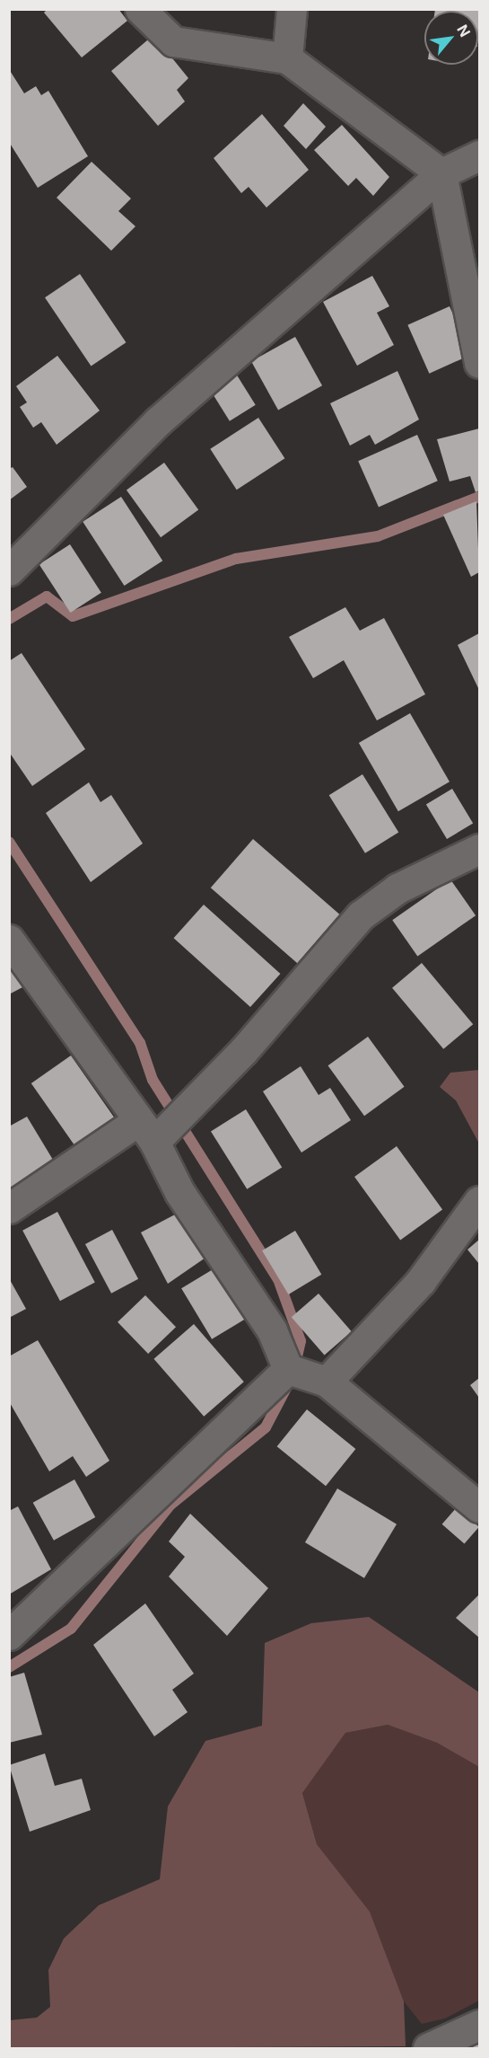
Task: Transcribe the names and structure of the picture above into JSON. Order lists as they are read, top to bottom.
{
  "north": "top right"
}
